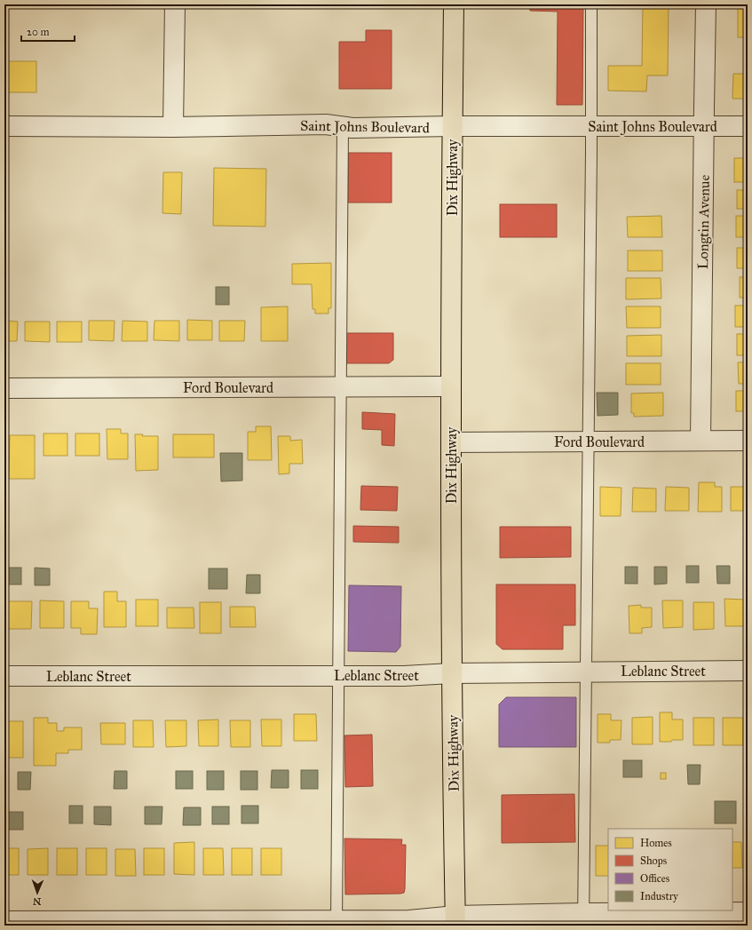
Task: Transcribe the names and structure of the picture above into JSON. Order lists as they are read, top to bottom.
{
  "streets": {
    "main road": ["Dix Highway"],
    "street": [
      "Saint Johns Boulevard",
      "Longtin Avenue",
      "Ford Boulevard",
      "Leblanc Street"
    ]
  },
  "crossings": [
    ["Saint Johns Boulevard", "Dix Highway"],
    ["Saint Johns Boulevard", "Longtin Avenue"],
    ["Dix Highway", "Ford Boulevard"],
    ["Dix Highway", "Leblanc Street"],
    ["Longtin Avenue", "Ford Boulevard"]
  ],
  "legend": [
    "Homes",
    "Shops",
    "Offices",
    "Industry"
  ],
  "scale_bar": "20 m",
  "north": "bottom"
}
